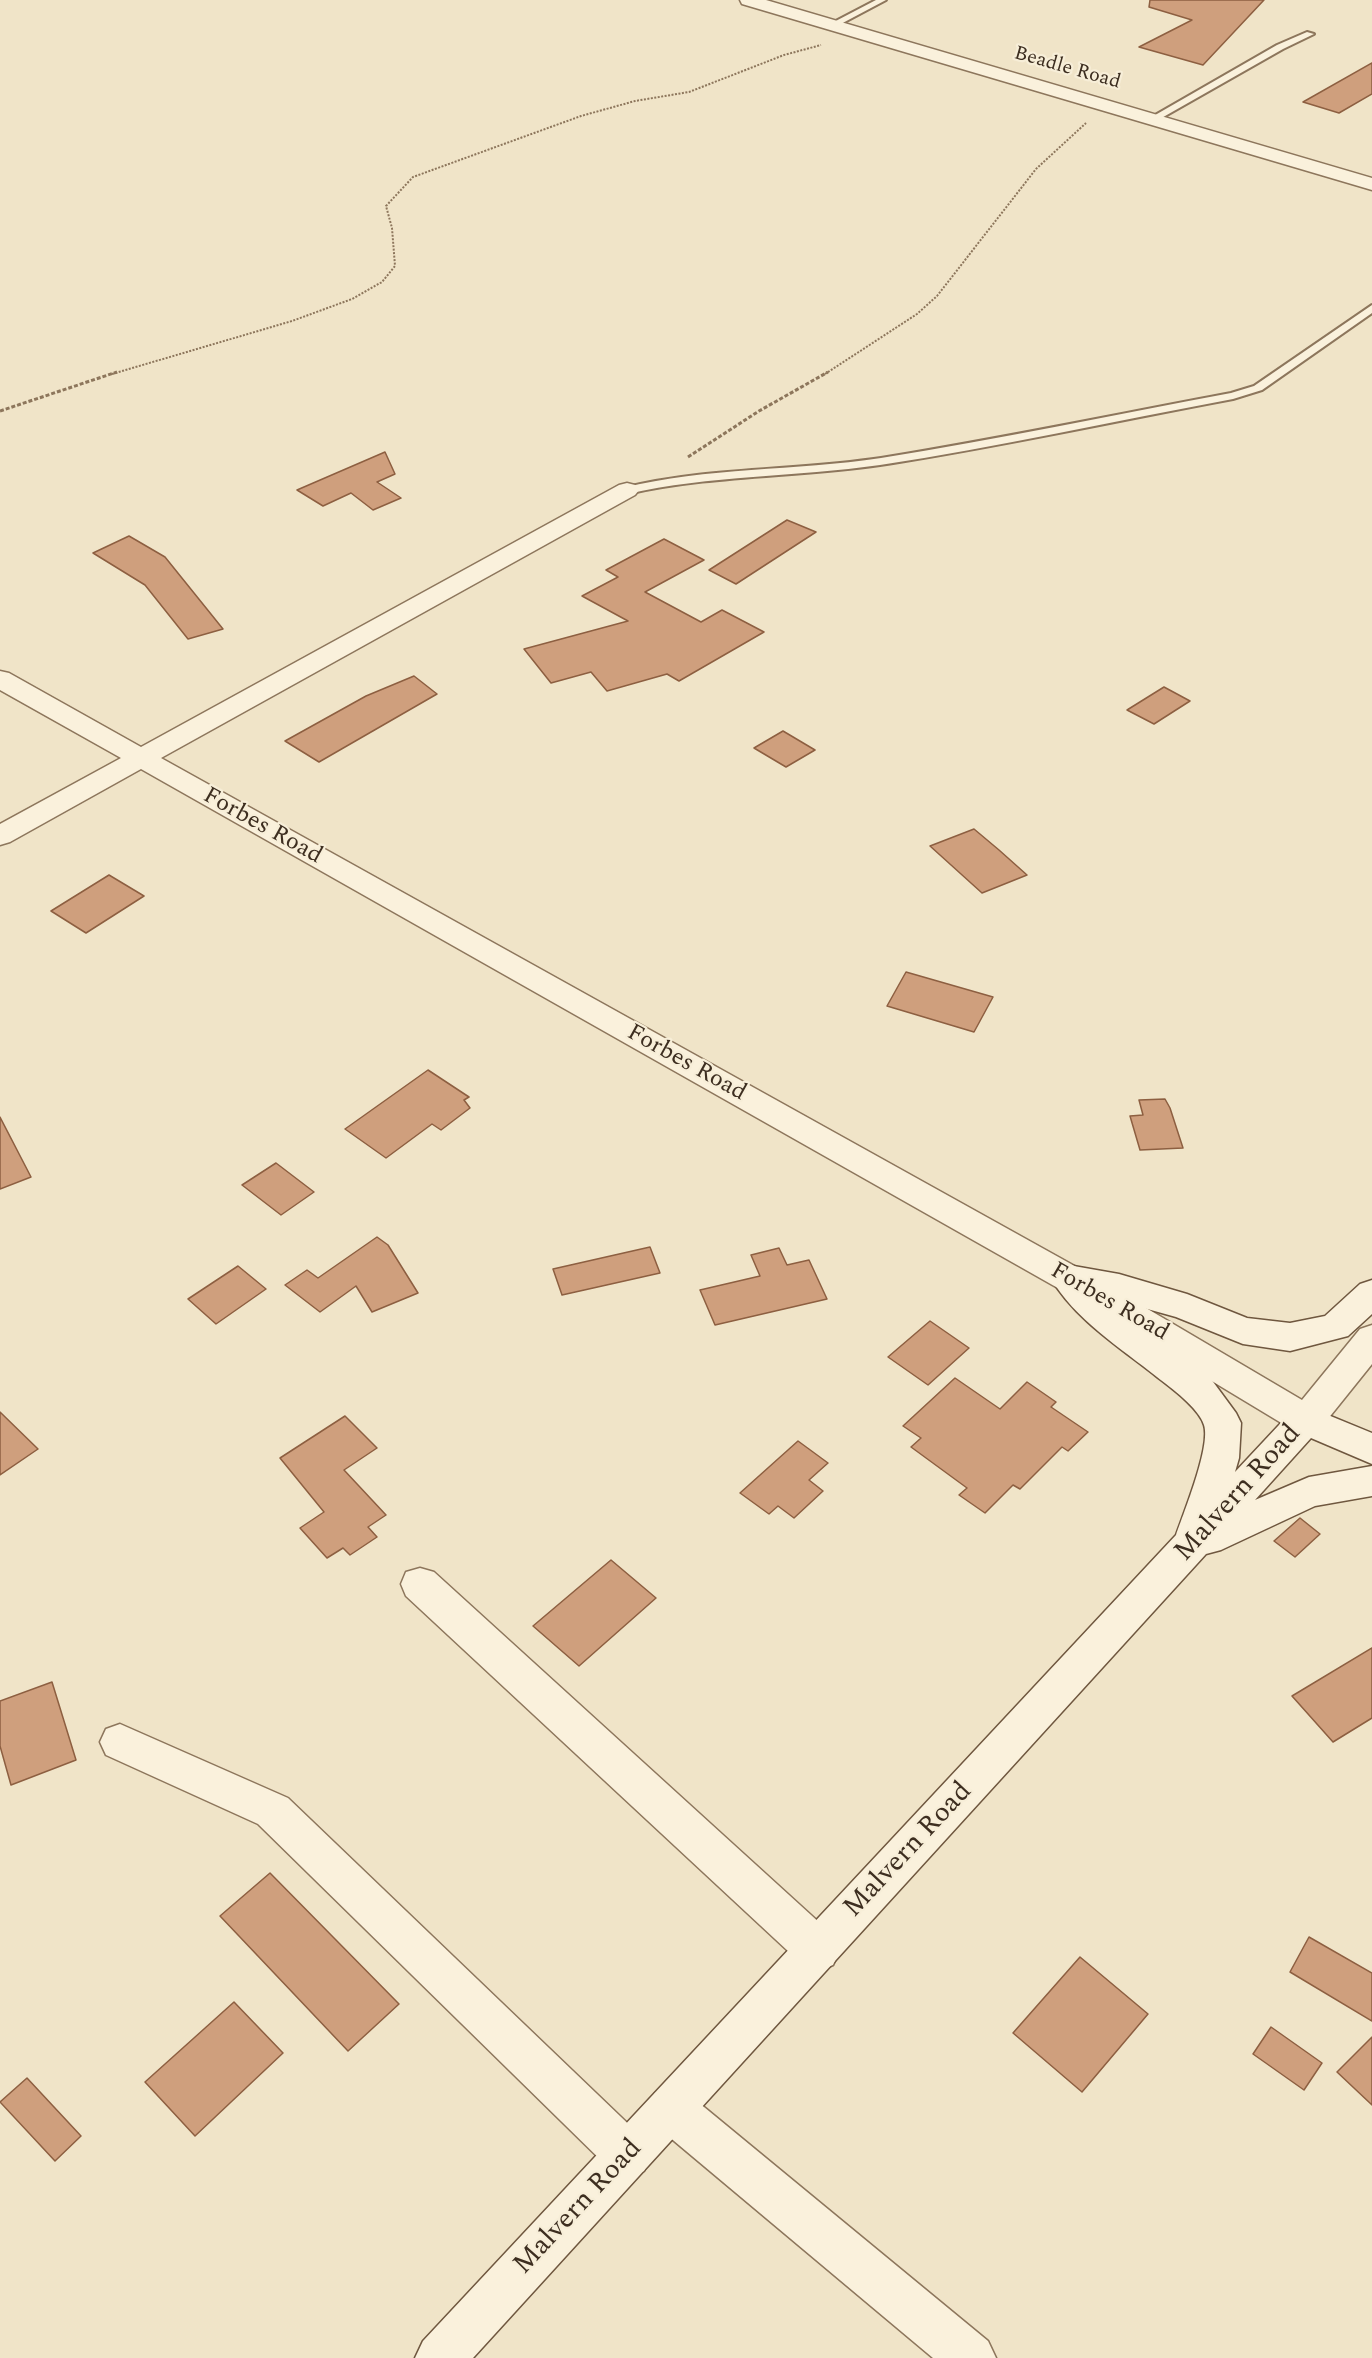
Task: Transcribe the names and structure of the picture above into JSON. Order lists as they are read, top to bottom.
{
  "streets": {
    "street": ["Beadle Road", "Forbes Road", "Malvern Road"]
  },
  "crossings": [
    ["Forbes Road", "Malvern Road"]
  ]
}
